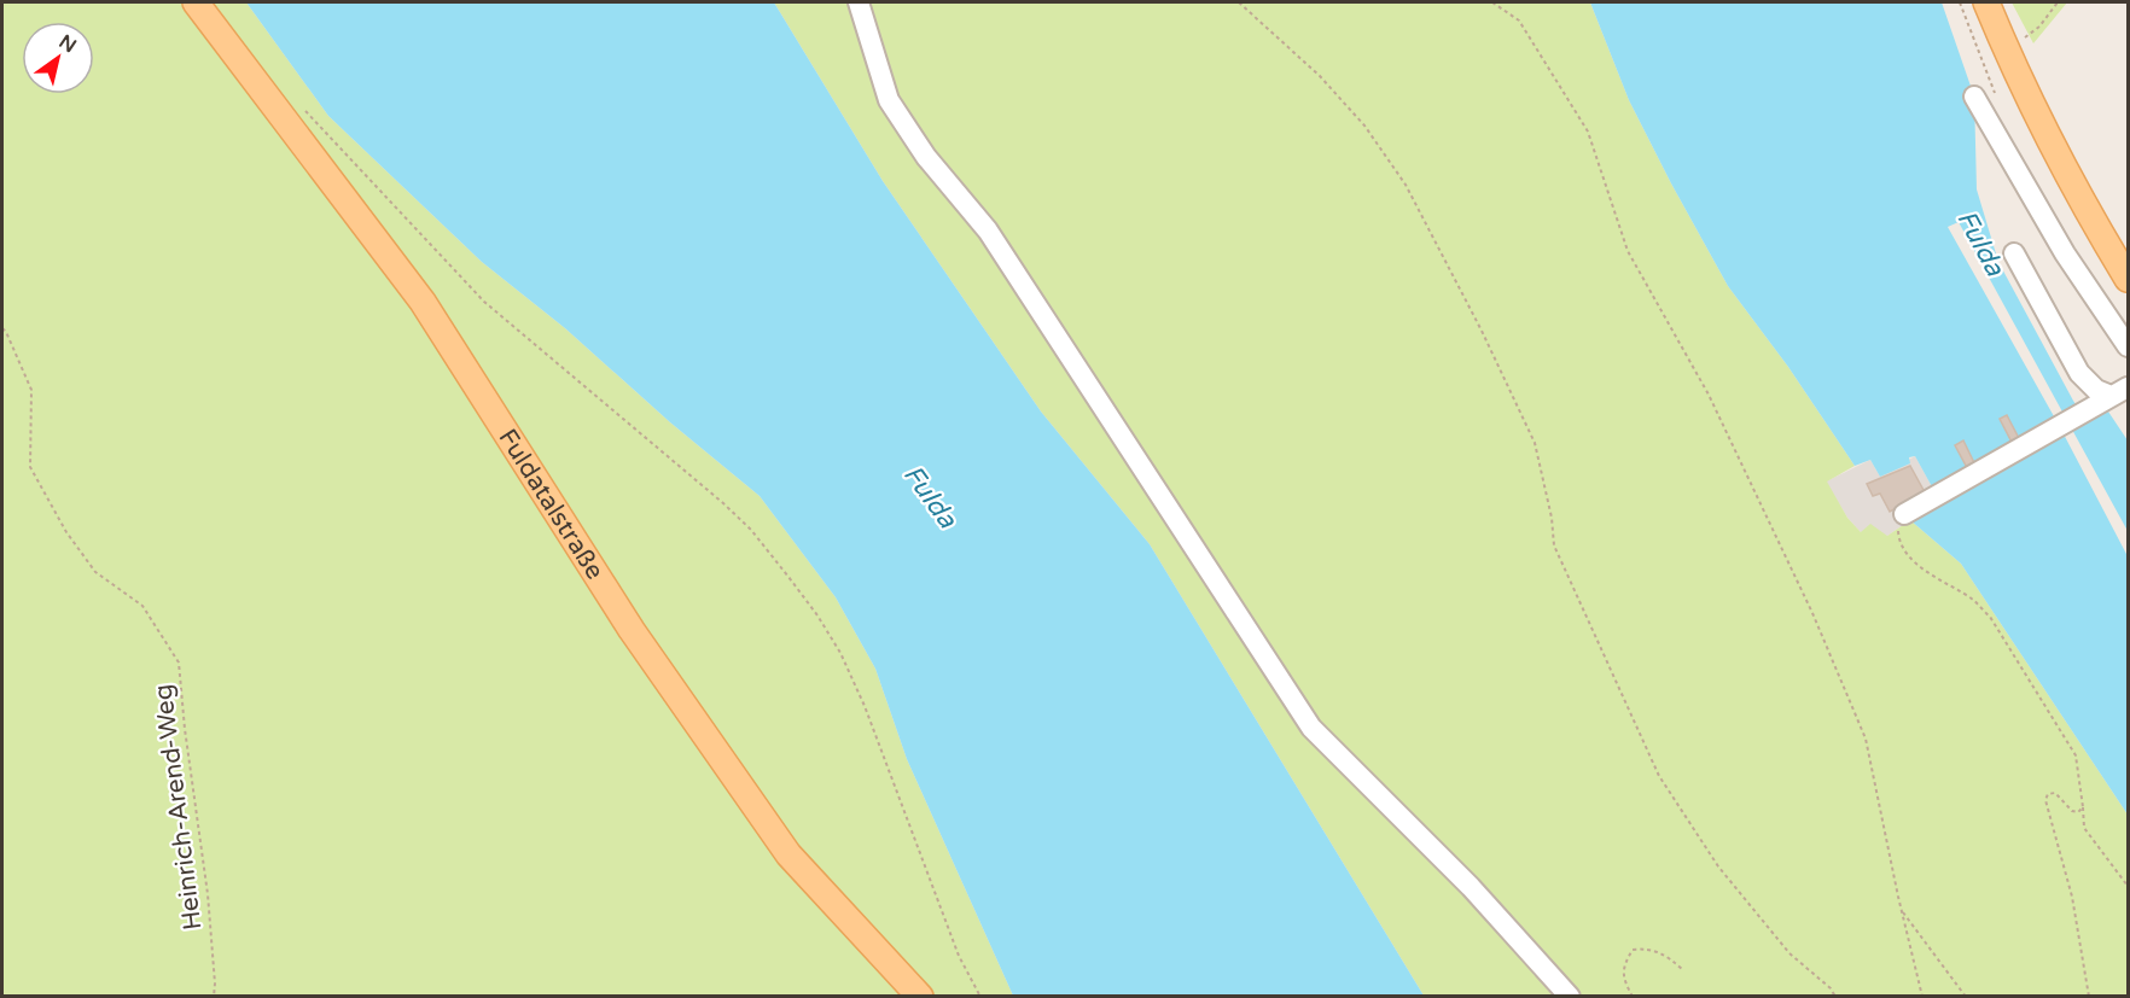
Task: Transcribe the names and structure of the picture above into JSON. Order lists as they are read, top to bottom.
{
  "streets": {
    "main road": ["Fuldatalstraße"],
    "path": ["Heinrich-Arend-Weg"]
  },
  "water": ["Fulda"],
  "north": "top right"
}
